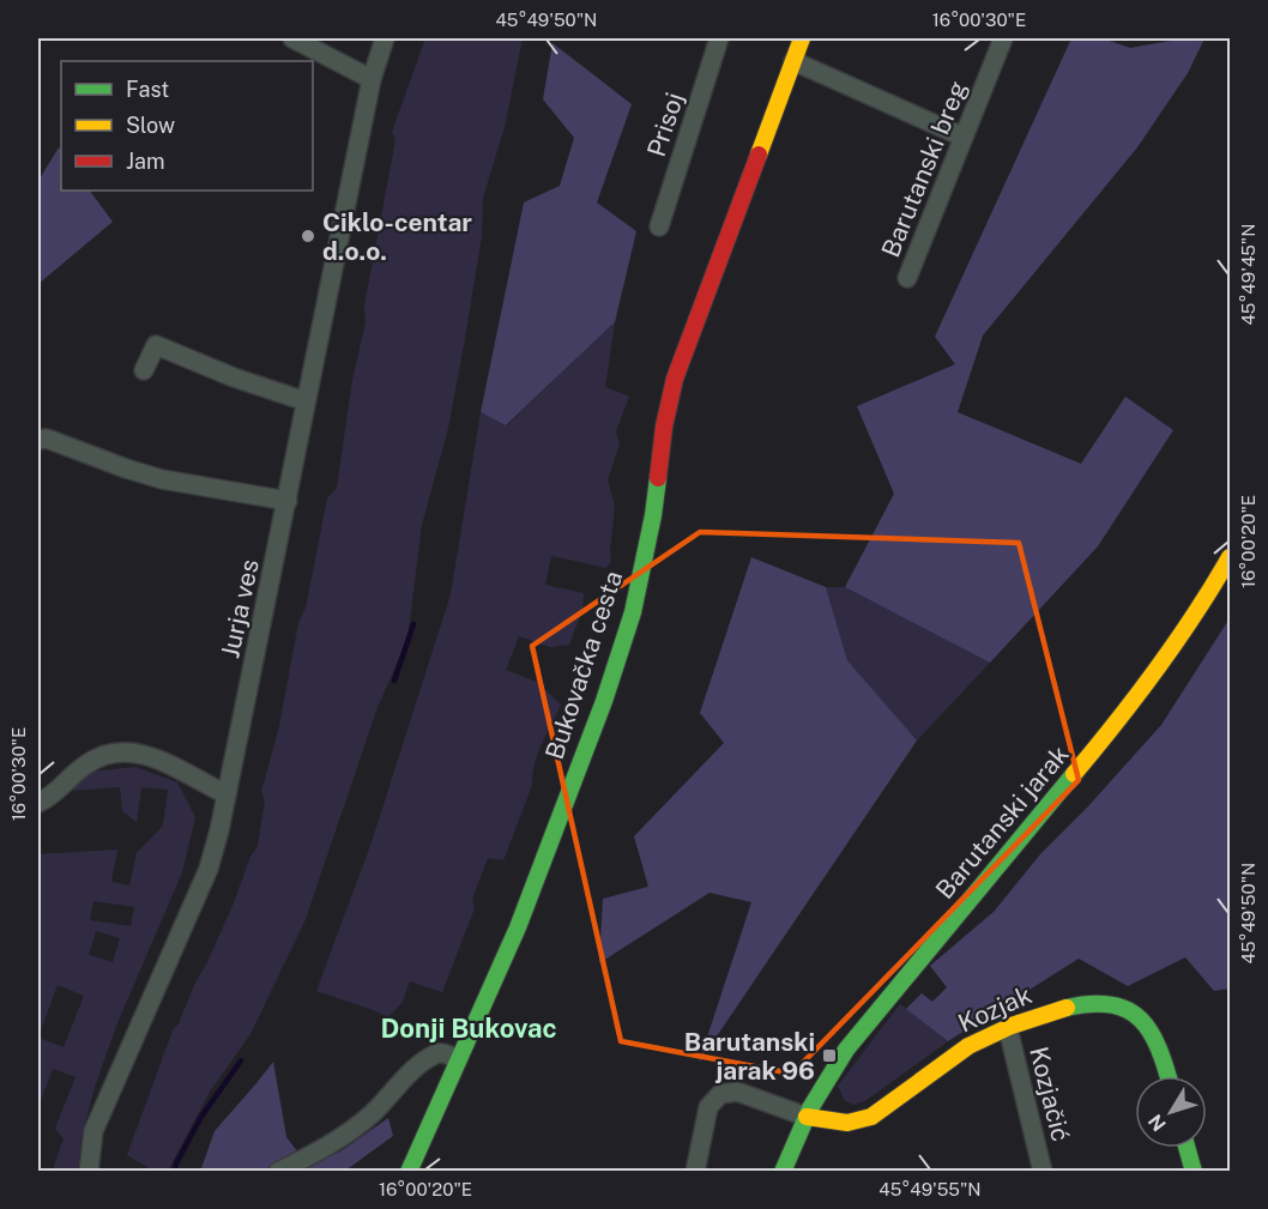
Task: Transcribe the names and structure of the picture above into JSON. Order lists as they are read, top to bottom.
{
  "streets": {
    "street": [
      "Prisoj",
      "Barutanski breg",
      "Jurja ves",
      "Bukovačka cesta",
      "Barutanski jarak",
      "Kozjak",
      "Kozjačić"
    ]
  },
  "crossings": [
    ["Barutanski jarak", "Kozjak"],
    ["Kozjak", "Kozjačić"]
  ],
  "districts": ["Donji Bukovac"],
  "places": {
    "other": ["Ciklo-centar d.o.o."],
    "transit": ["Barutanski jarak 96"]
  },
  "legend": ["Fast", "Slow", "Jam"],
  "north": "bottom left",
  "coordinates": [
    "45°49'50\"N",
    "16°00'30\"E",
    "45°49'45\"N",
    "16°00'20\"E",
    "45°49'55\"N"
  ]
}
